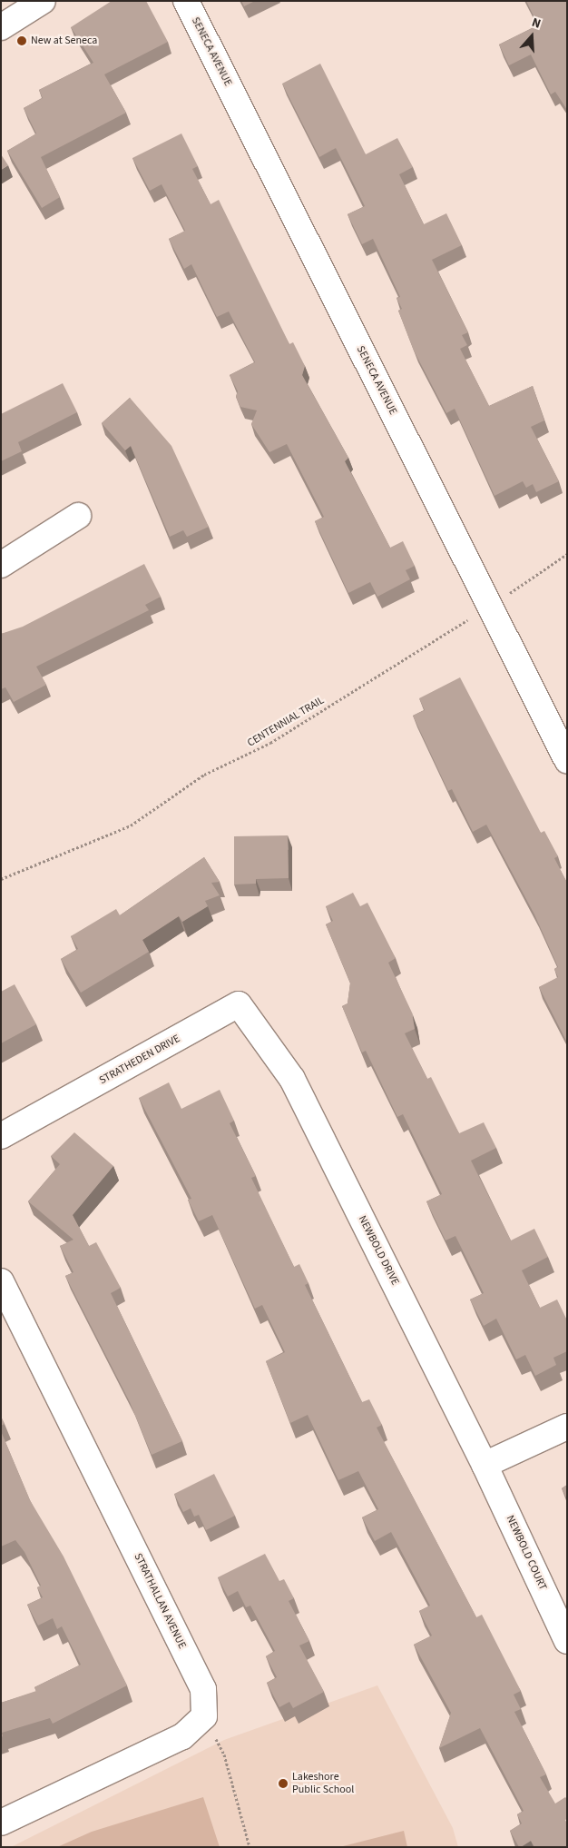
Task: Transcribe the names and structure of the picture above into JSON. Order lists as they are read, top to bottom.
{
  "streets": {
    "street": [
      "SENECA AVENUE",
      "STRATHEDEN DRIVE",
      "NEWBOLD DRIVE",
      "NEWBOLD COURT",
      "STRATHALLAN AVENUE"
    ],
    "path": ["CENTENNIAL TRAIL"]
  },
  "crossings": [
    ["SENECA AVENUE", "CENTENNIAL TRAIL"],
    ["STRATHEDEN DRIVE", "NEWBOLD DRIVE"],
    ["NEWBOLD DRIVE", "NEWBOLD COURT"]
  ],
  "places": ["New at Seneca", "Lakeshore Public School"],
  "north": "top"
}
